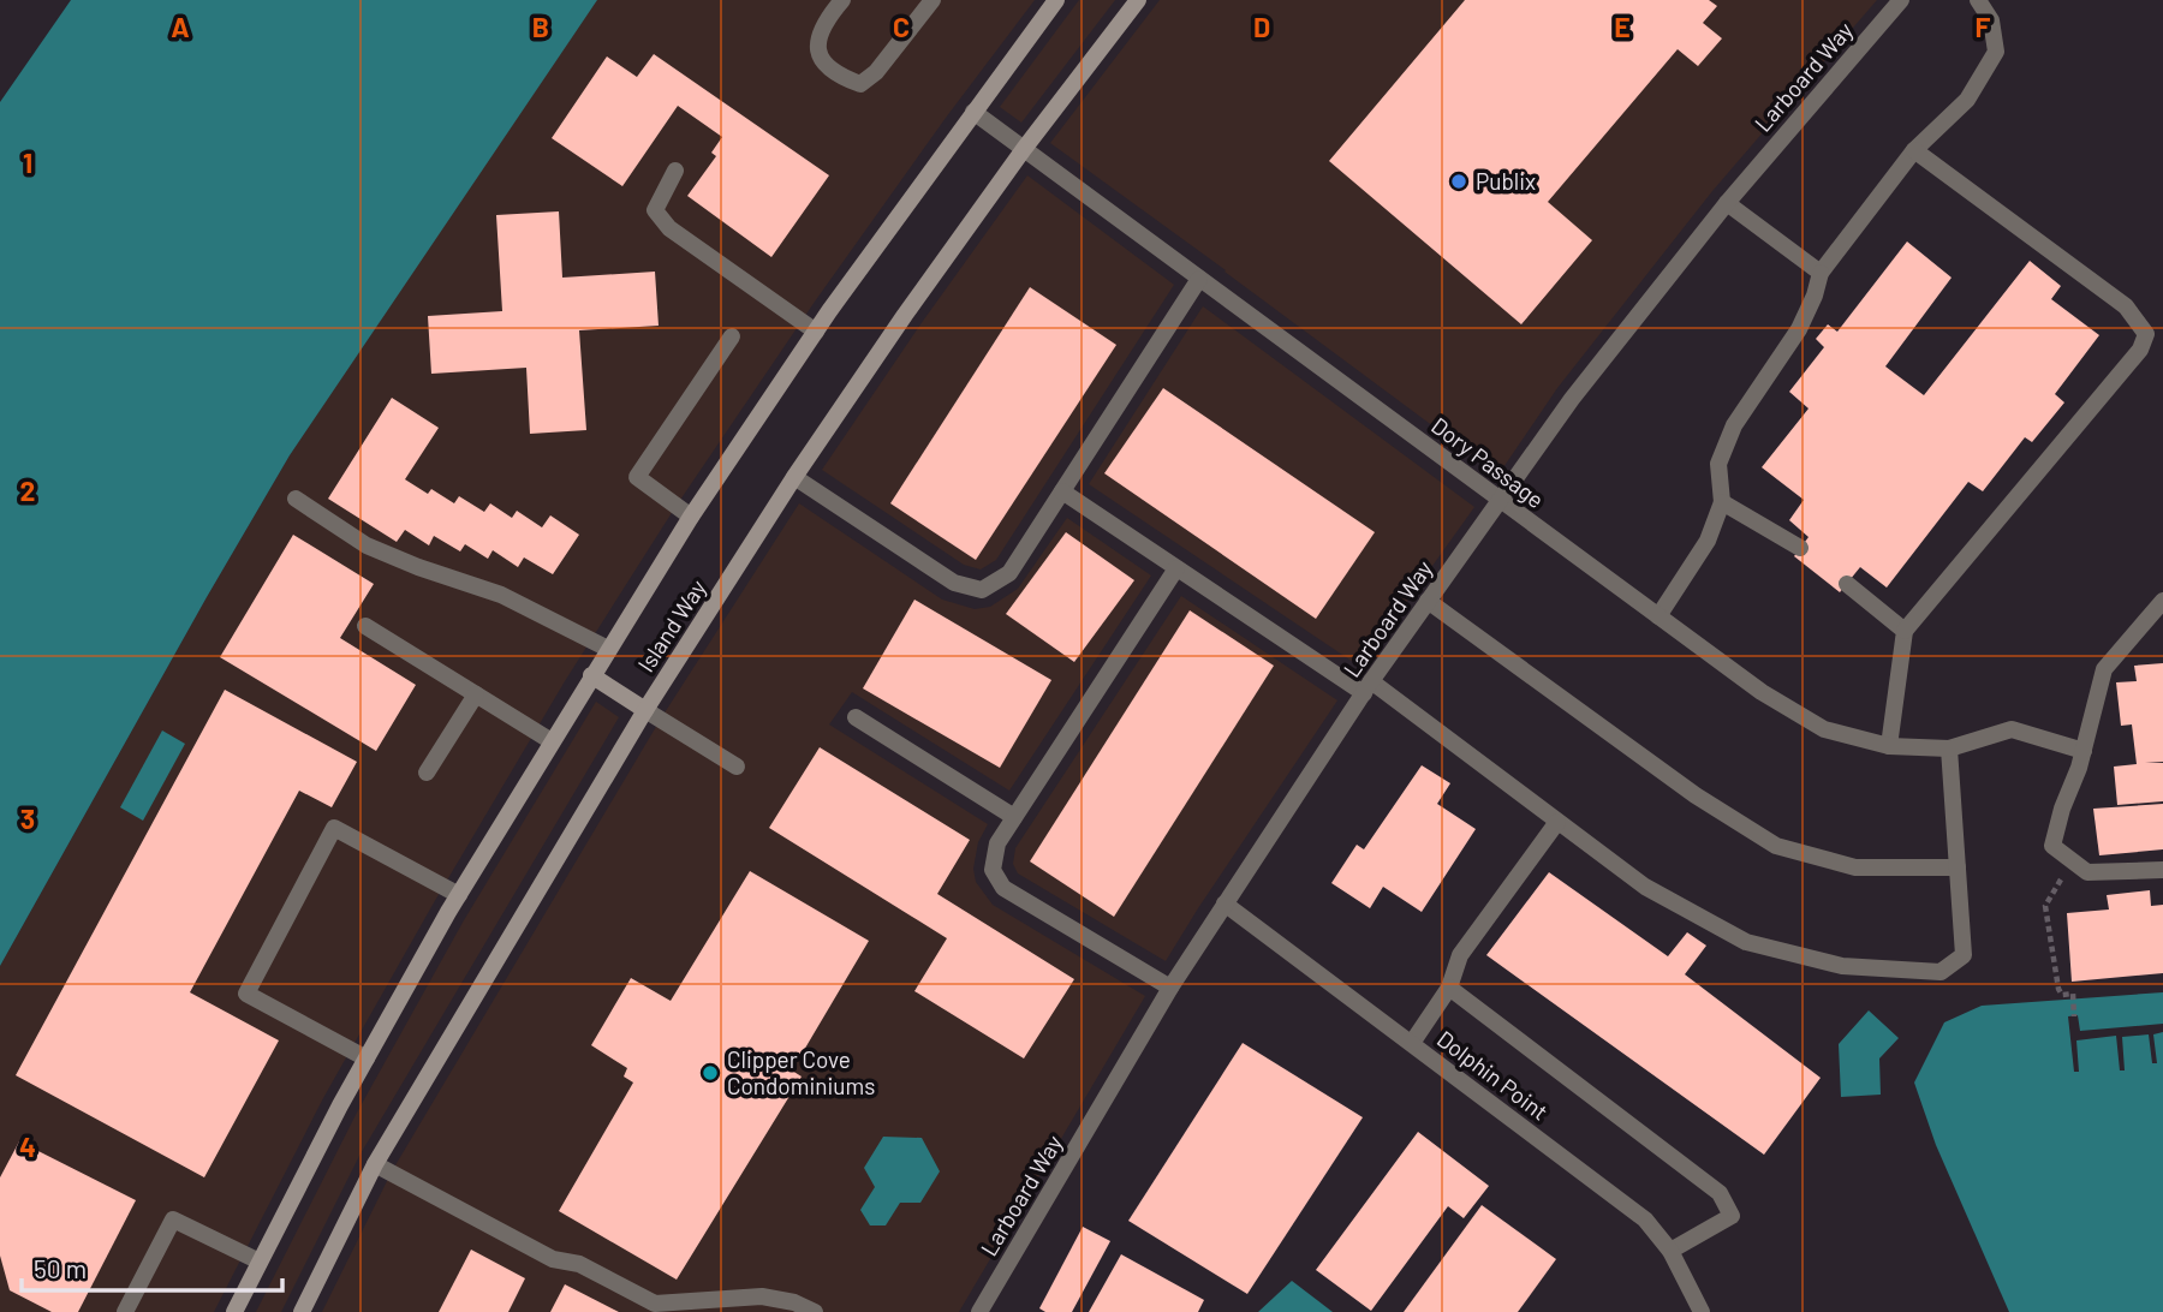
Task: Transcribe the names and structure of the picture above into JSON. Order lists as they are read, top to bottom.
{
  "streets": {
    "street": [
      "Larboard Way",
      "Dory Passage",
      "Island Way",
      "Dolphin Point"
    ]
  },
  "crossings": [
    ["Larboard Way", "Dory Passage"],
    ["Larboard Way", "Dolphin Point"],
    ["Dory Passage", "Island Way"]
  ],
  "places": ["Publix", "Clipper Cove Condominiums"],
  "scale_bar": "50 m",
  "grid": {
    "columns": [
      "A",
      "B",
      "C",
      "D",
      "E",
      "F"
    ],
    "rows": [
      "1",
      "2",
      "3",
      "4"
    ]
  }
}
